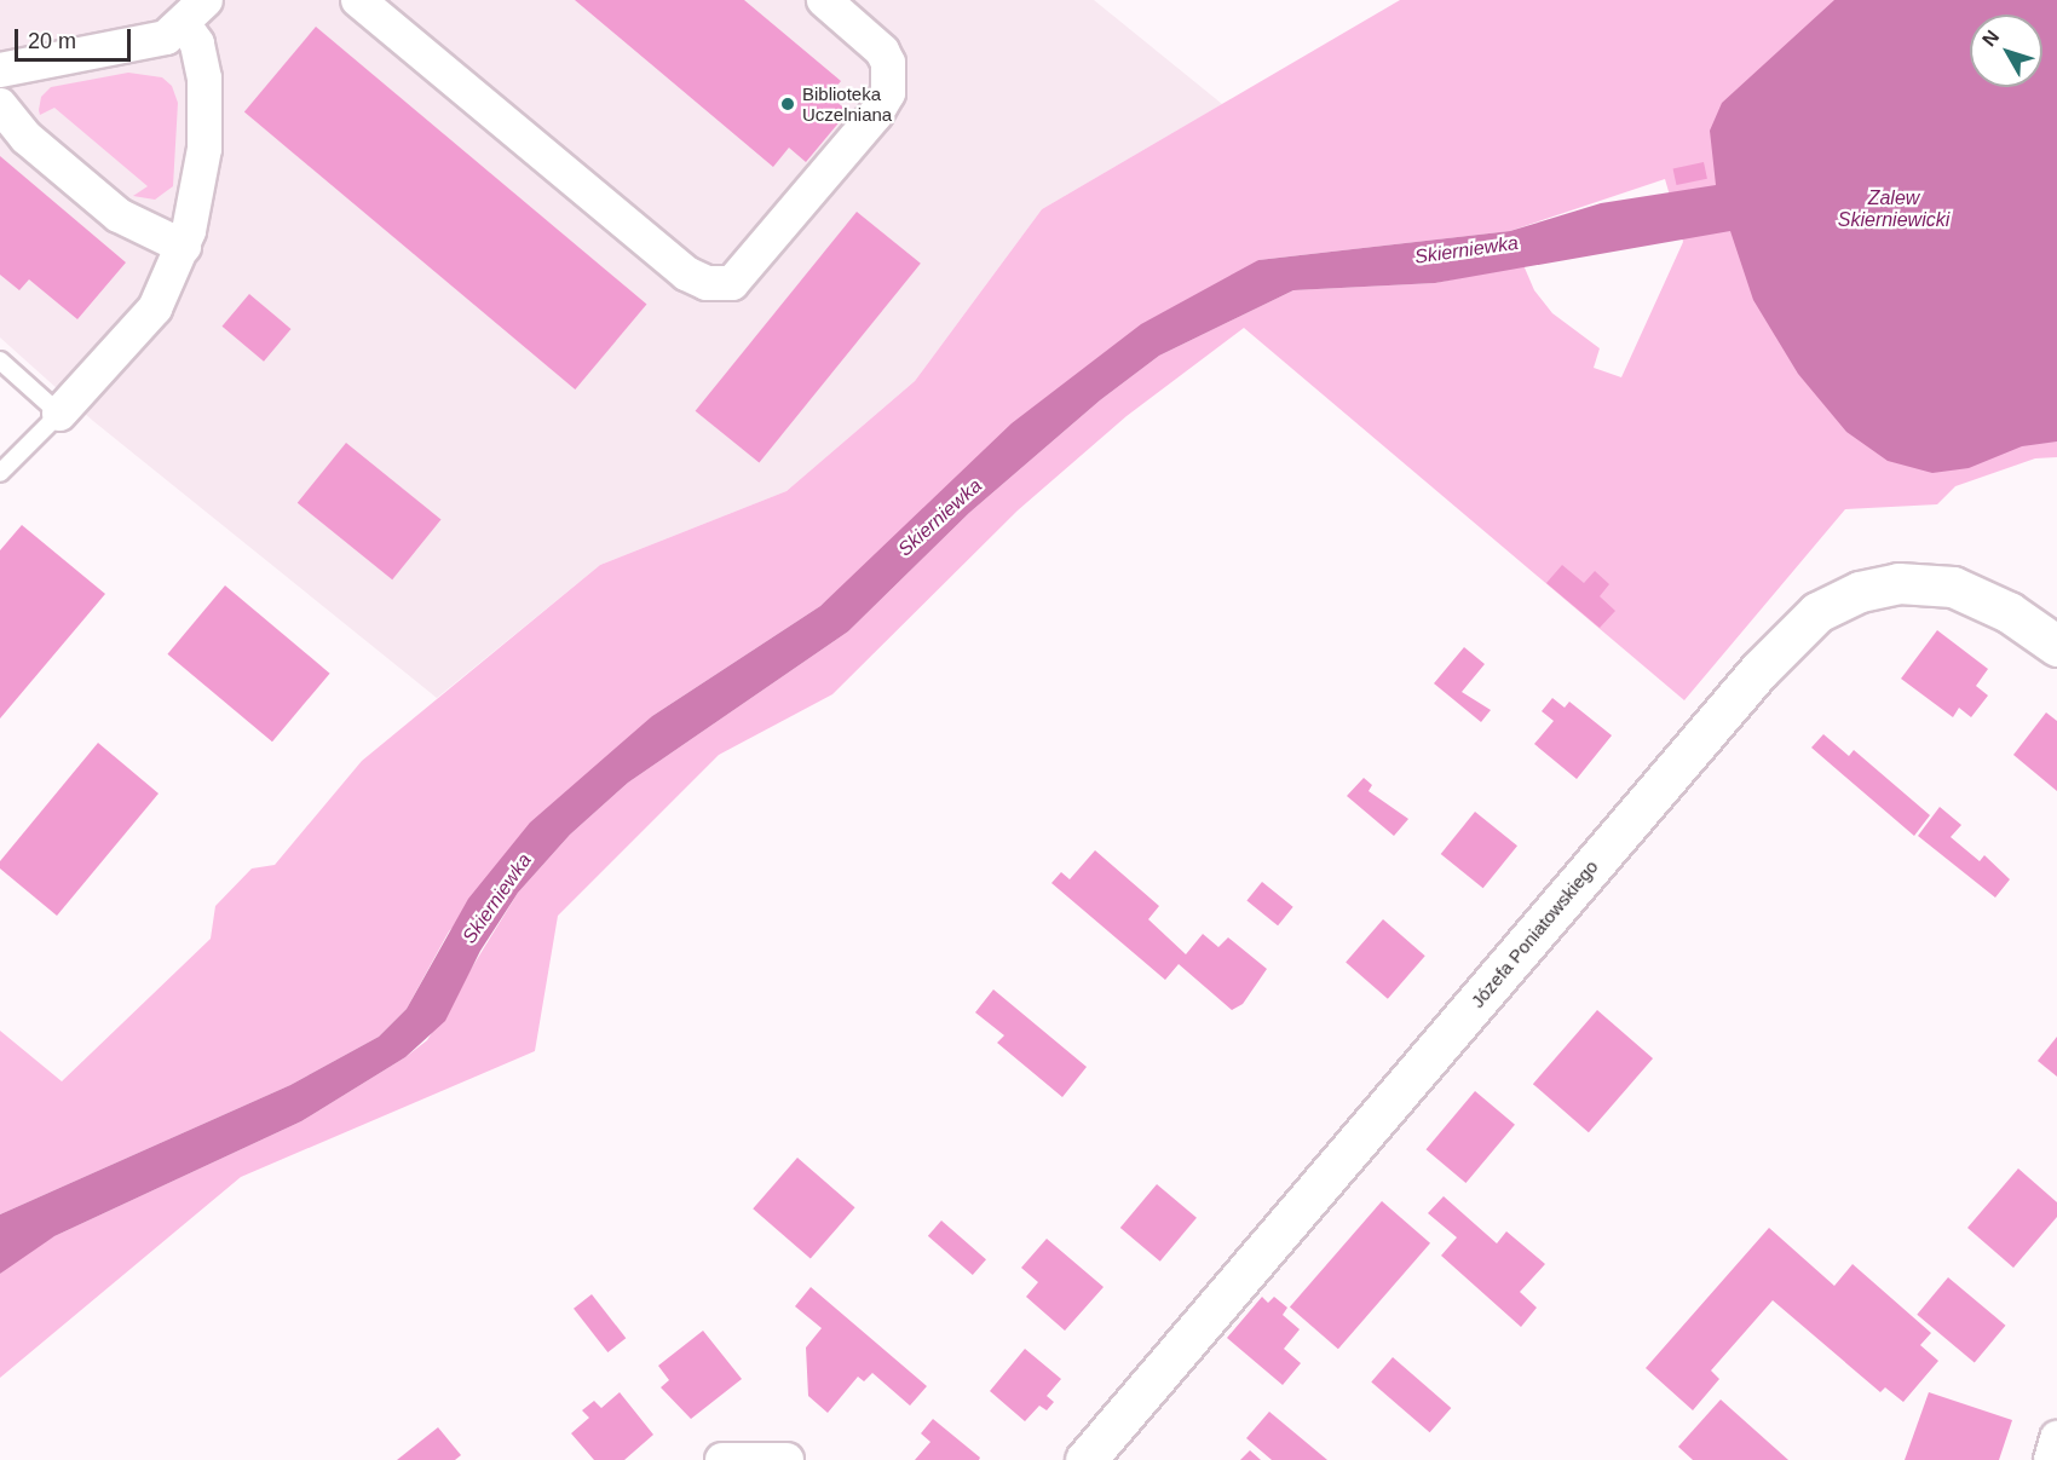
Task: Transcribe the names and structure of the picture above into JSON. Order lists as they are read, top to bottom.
{
  "streets": {
    "street": ["Józefa Poniatowskiego"]
  },
  "water": ["Zalew Skierniewicki", "Skierniewka"],
  "places": ["Biblioteka Uczelniana"],
  "scale_bar": "20 m",
  "north": "top left"
}
